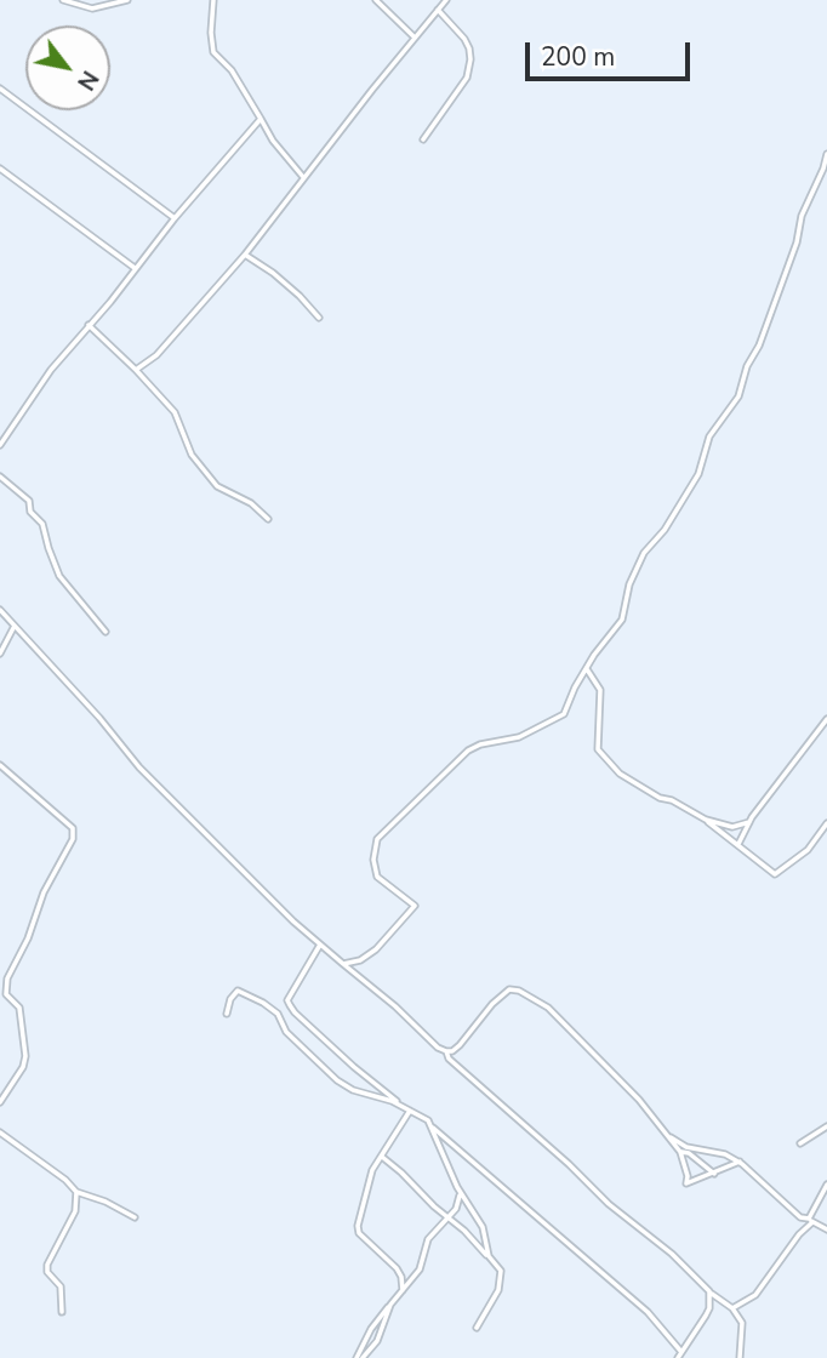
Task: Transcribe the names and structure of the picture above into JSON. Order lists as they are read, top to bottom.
{
  "scale_bar": "200 m",
  "north": "bottom right"
}
